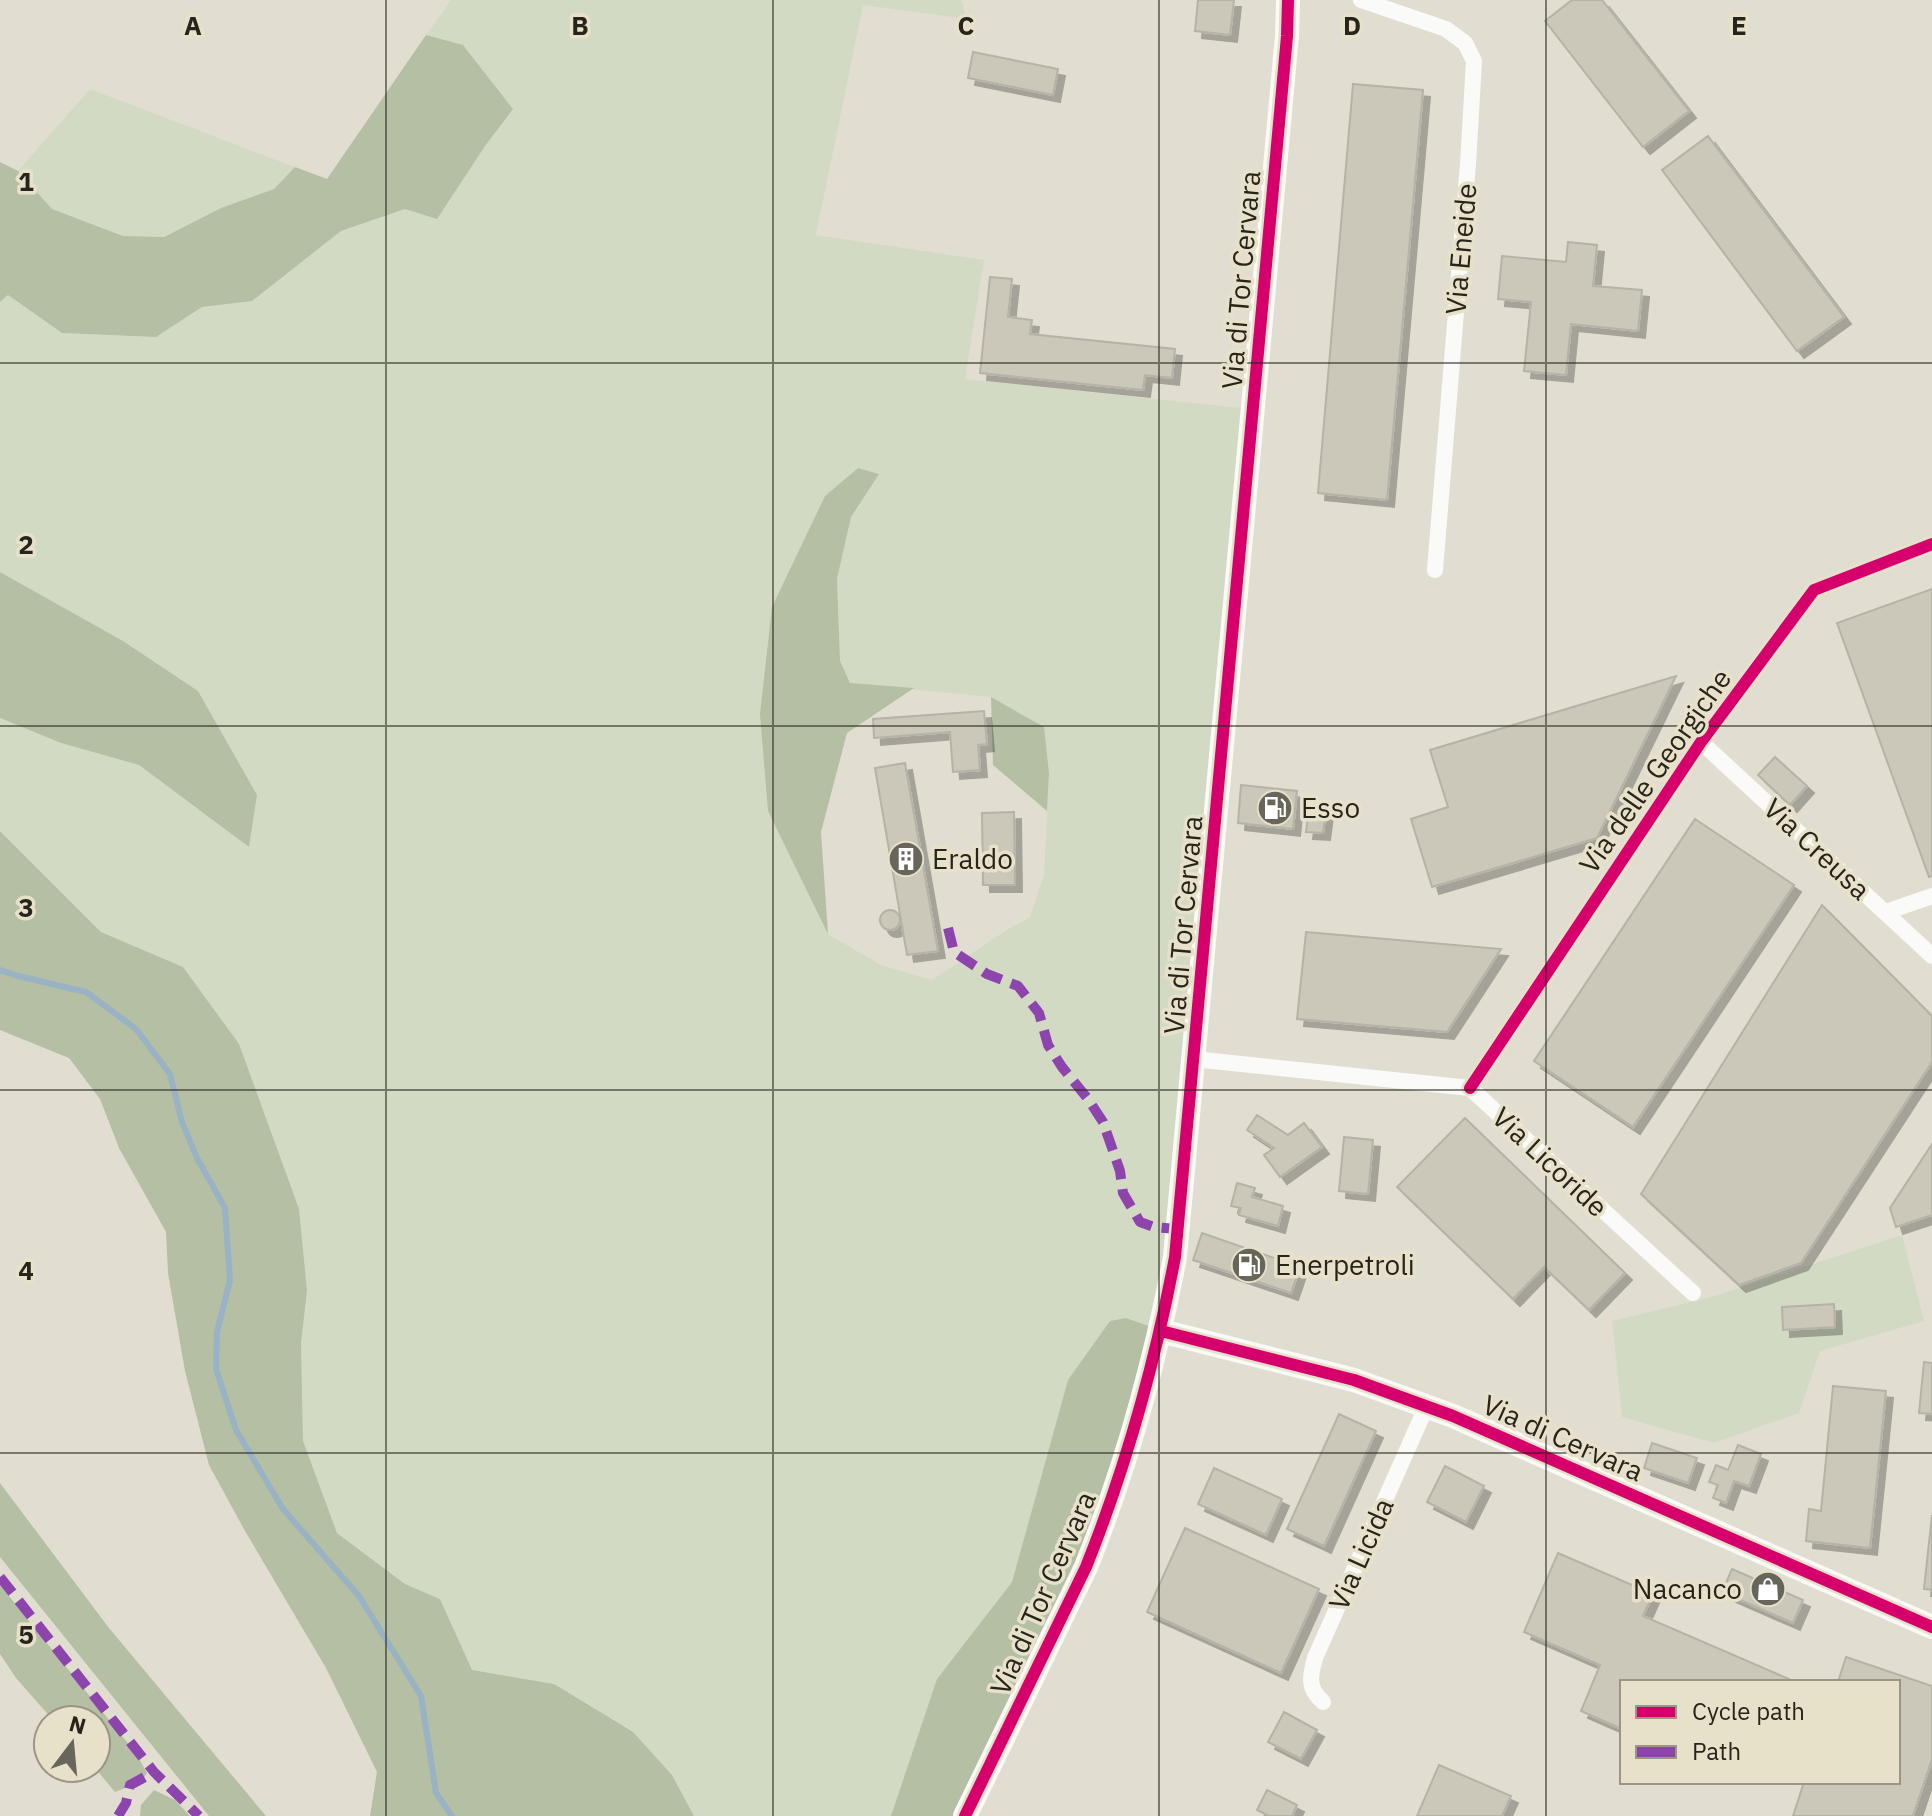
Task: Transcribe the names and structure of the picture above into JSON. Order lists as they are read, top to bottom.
{
  "streets": {
    "street": [
      "Via Eneide",
      "Via di Tor Cervara",
      "Via delle Georgiche",
      "Via Creusa",
      "Via Licoride",
      "Via di Cervara",
      "Via Licida"
    ]
  },
  "crossings": [
    ["Via di Tor Cervara", "Via Licoride"],
    ["Via di Tor Cervara", "Via di Cervara"],
    ["Via delle Georgiche", "Via Creusa"],
    ["Via delle Georgiche", "Via Licoride"],
    ["Via di Cervara", "Via Licida"]
  ],
  "places": {
    "fuel station": ["Esso", "Enerpetroli"],
    "building": ["Eraldo"],
    "shop": ["Nacanco"]
  },
  "legend": ["Cycle path", "Path"],
  "north": "top",
  "grid": {
    "columns": [
      "A",
      "B",
      "C",
      "D",
      "E"
    ],
    "rows": [
      "1",
      "2",
      "3",
      "4",
      "5"
    ]
  }
}
